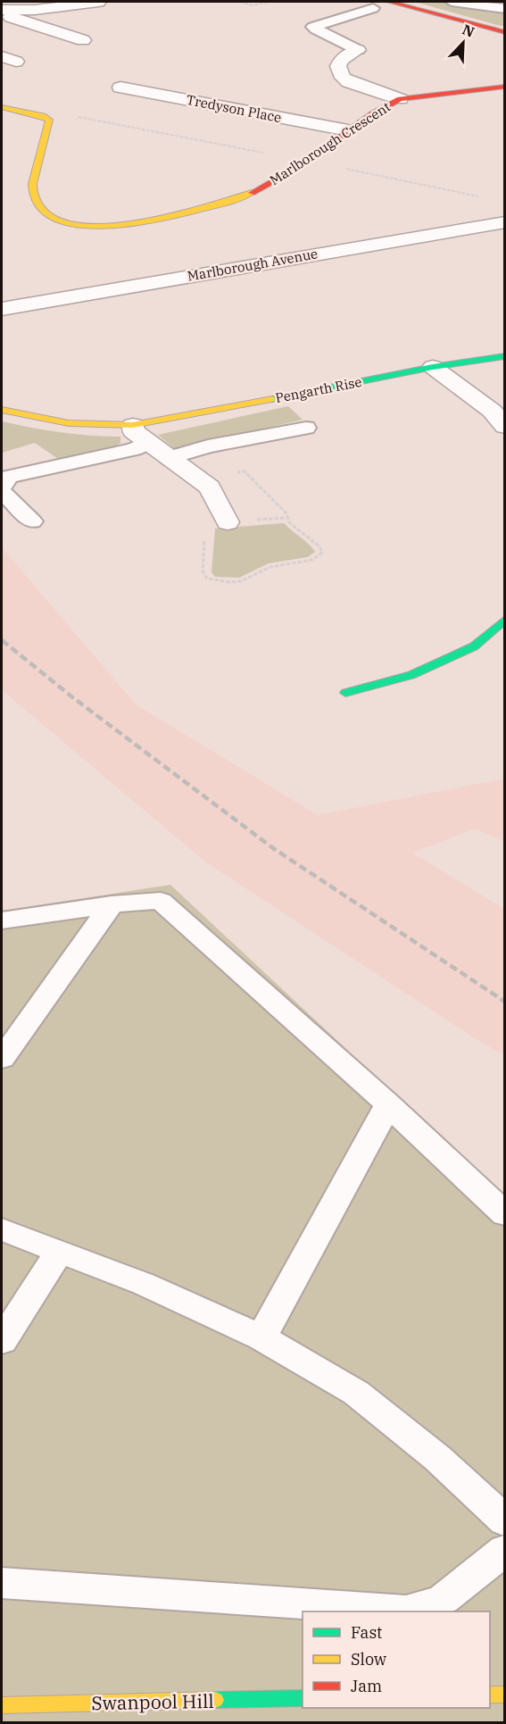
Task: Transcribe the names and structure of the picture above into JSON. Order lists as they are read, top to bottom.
{
  "streets": {
    "street": [
      "Tredyson Place",
      "Marlborough Crescent",
      "Marlborough Avenue",
      "Pengarth Rise",
      "Swanpool Hill"
    ]
  },
  "crossings": [
    ["Tredyson Place", "Marlborough Crescent"]
  ],
  "legend": ["Fast", "Slow", "Jam"],
  "north": "top right"
}
